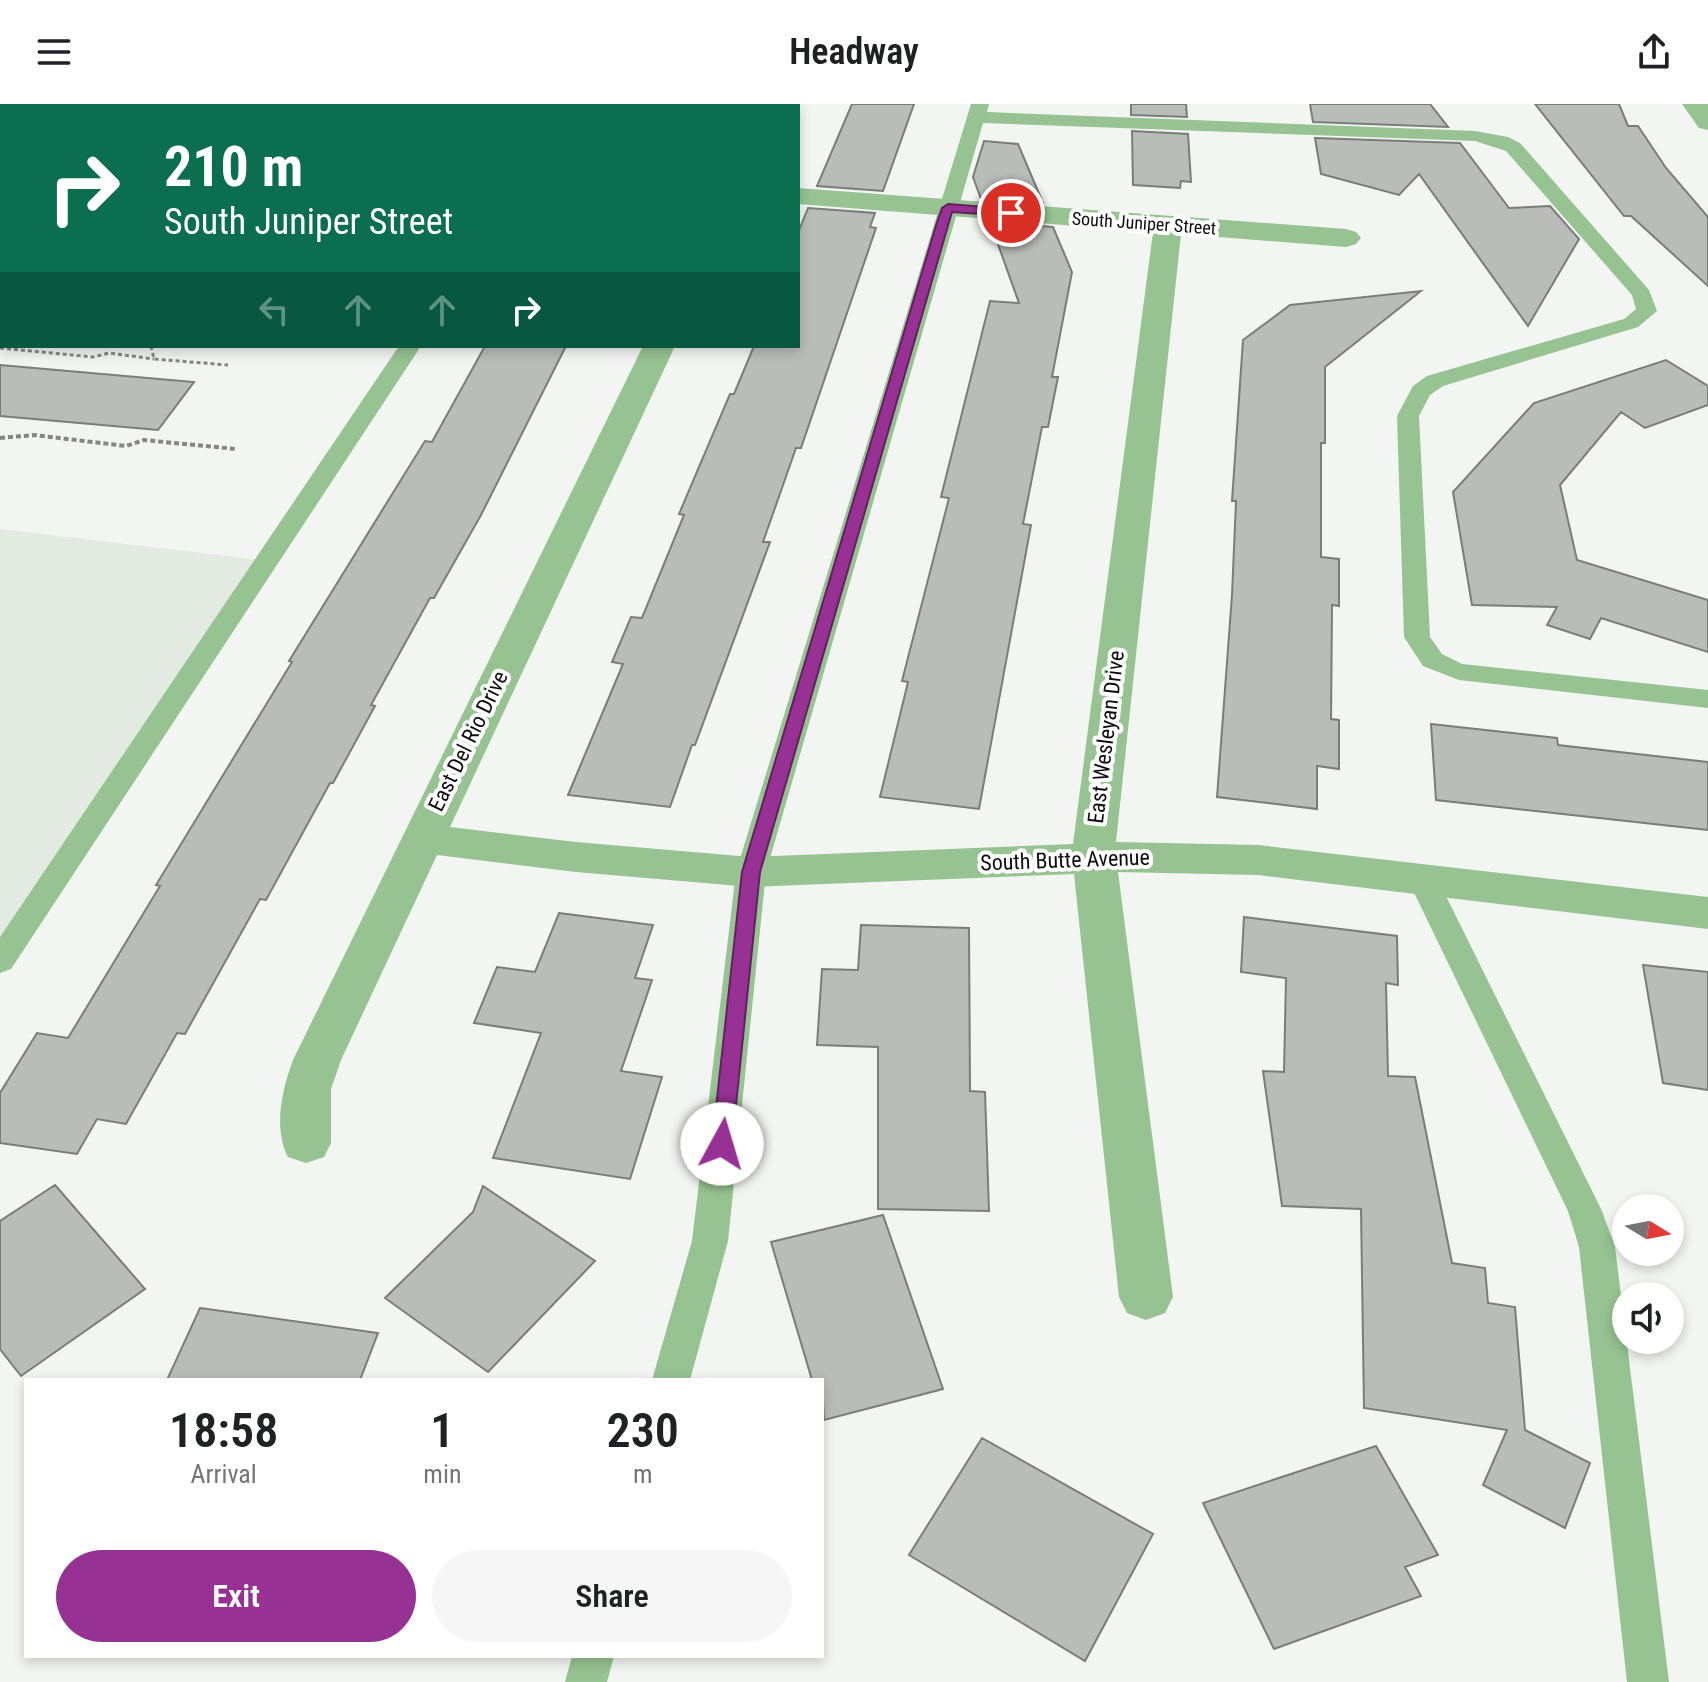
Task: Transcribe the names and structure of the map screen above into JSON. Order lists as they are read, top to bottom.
{
  "streets": {
    "street": [
      "South Juniper Street",
      "East Wesleyan Drive",
      "East Del Rio Drive",
      "South Butte Avenue"
    ]
  },
  "crossings": [
    ["South Juniper Street", "East Wesleyan Drive"],
    ["East Wesleyan Drive", "South Butte Avenue"],
    ["East Del Rio Drive", "South Butte Avenue"]
  ],
  "north": "right",
  "page": {
    "header": "Headway",
    "turn": ["210 m", "South Juniper Street"],
    "eta": [
      "18:58",
      "Arrival",
      "1",
      "min",
      "230",
      "m"
    ],
    "buttons": ["Exit", "Share"]
  }
}
